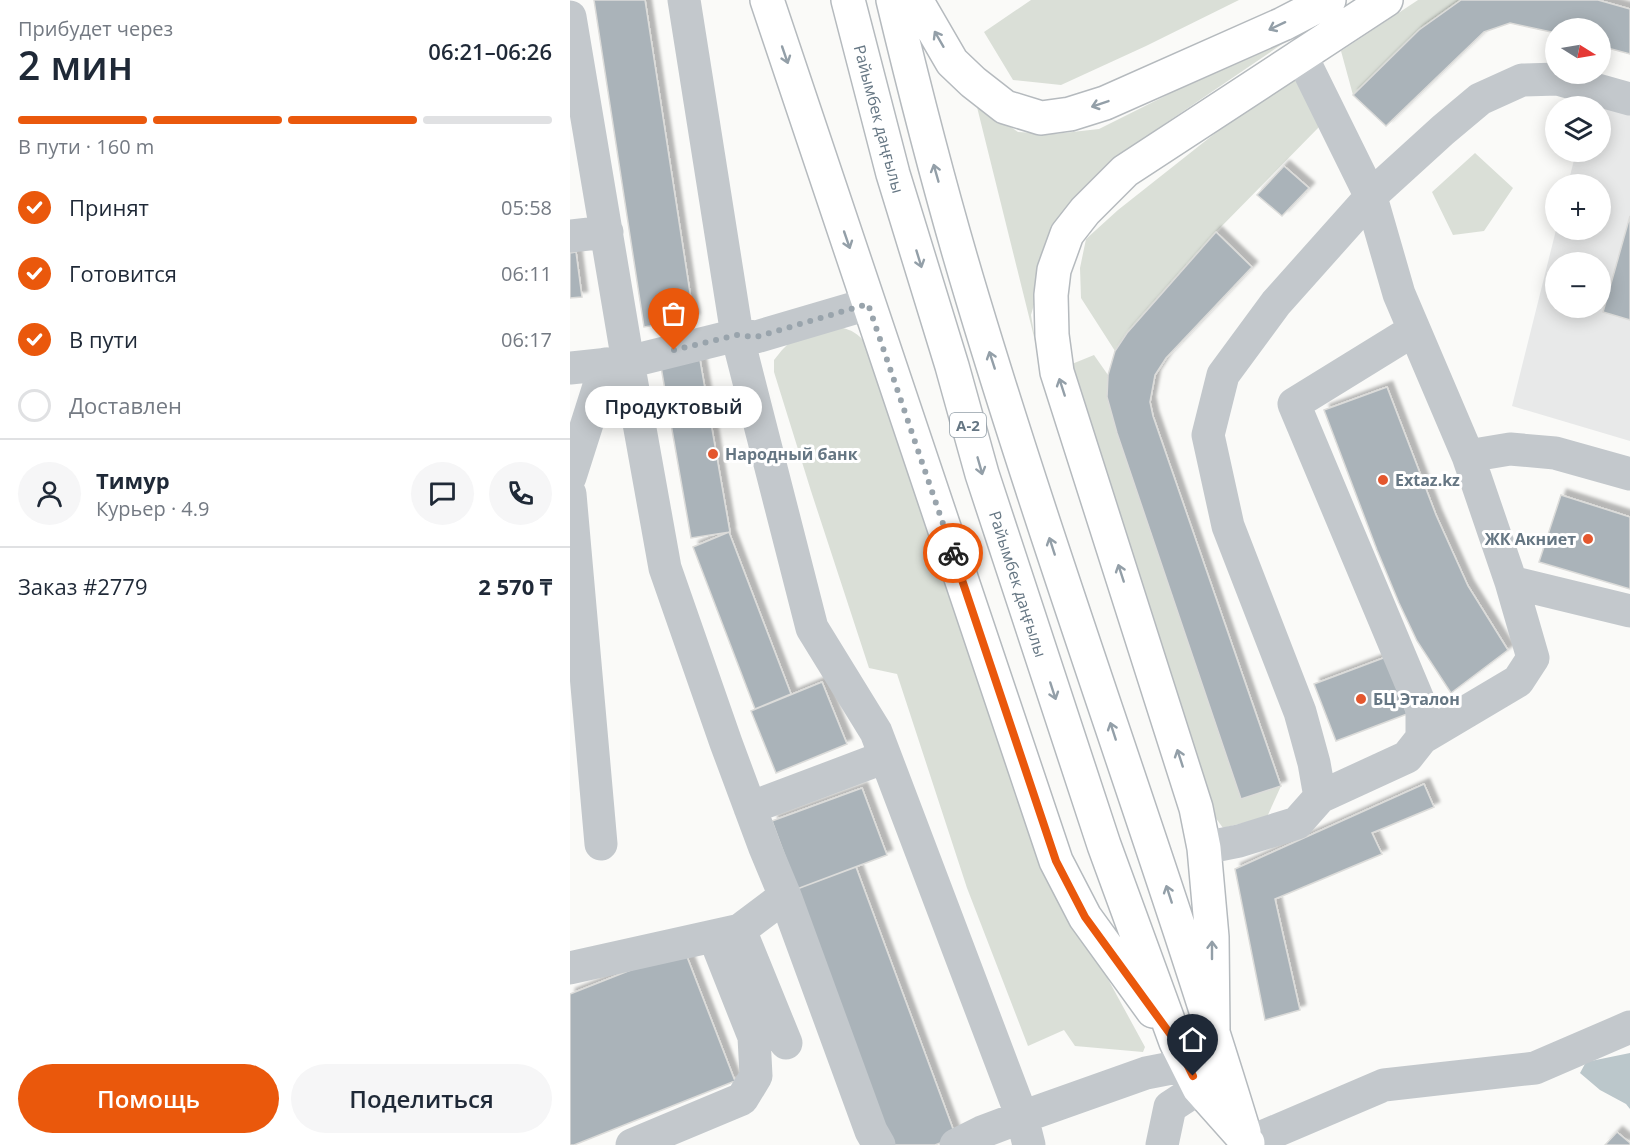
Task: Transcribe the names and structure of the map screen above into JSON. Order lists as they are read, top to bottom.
{
  "streets": {
    "main road": ["Райымбек даңғылы", "A-2"]
  },
  "places": [
    "Продуктовый",
    "Народный банк",
    "Extaz.kz",
    "ЖК Акниет",
    "БЦ Эталон"
  ],
  "north": "right",
  "page": {
    "heading": ["2 мин", "Прибудет через", "06:21–06:26"],
    "panel": [
      "Тимур",
      "Курьер · 4.9",
      "Заказ #2779",
      "2 570 ₸"
    ],
    "map_buttons": ["+", "−"],
    "bar": "В пути · 160 m",
    "list": [
      ["Принят", "05:58"],
      ["Готовится", "06:11"],
      ["В пути", "06:17"],
      "Доставлен"
    ],
    "bubble": "Продуктовый",
    "buttons": ["Помощь", "Поделиться"]
  }
}
